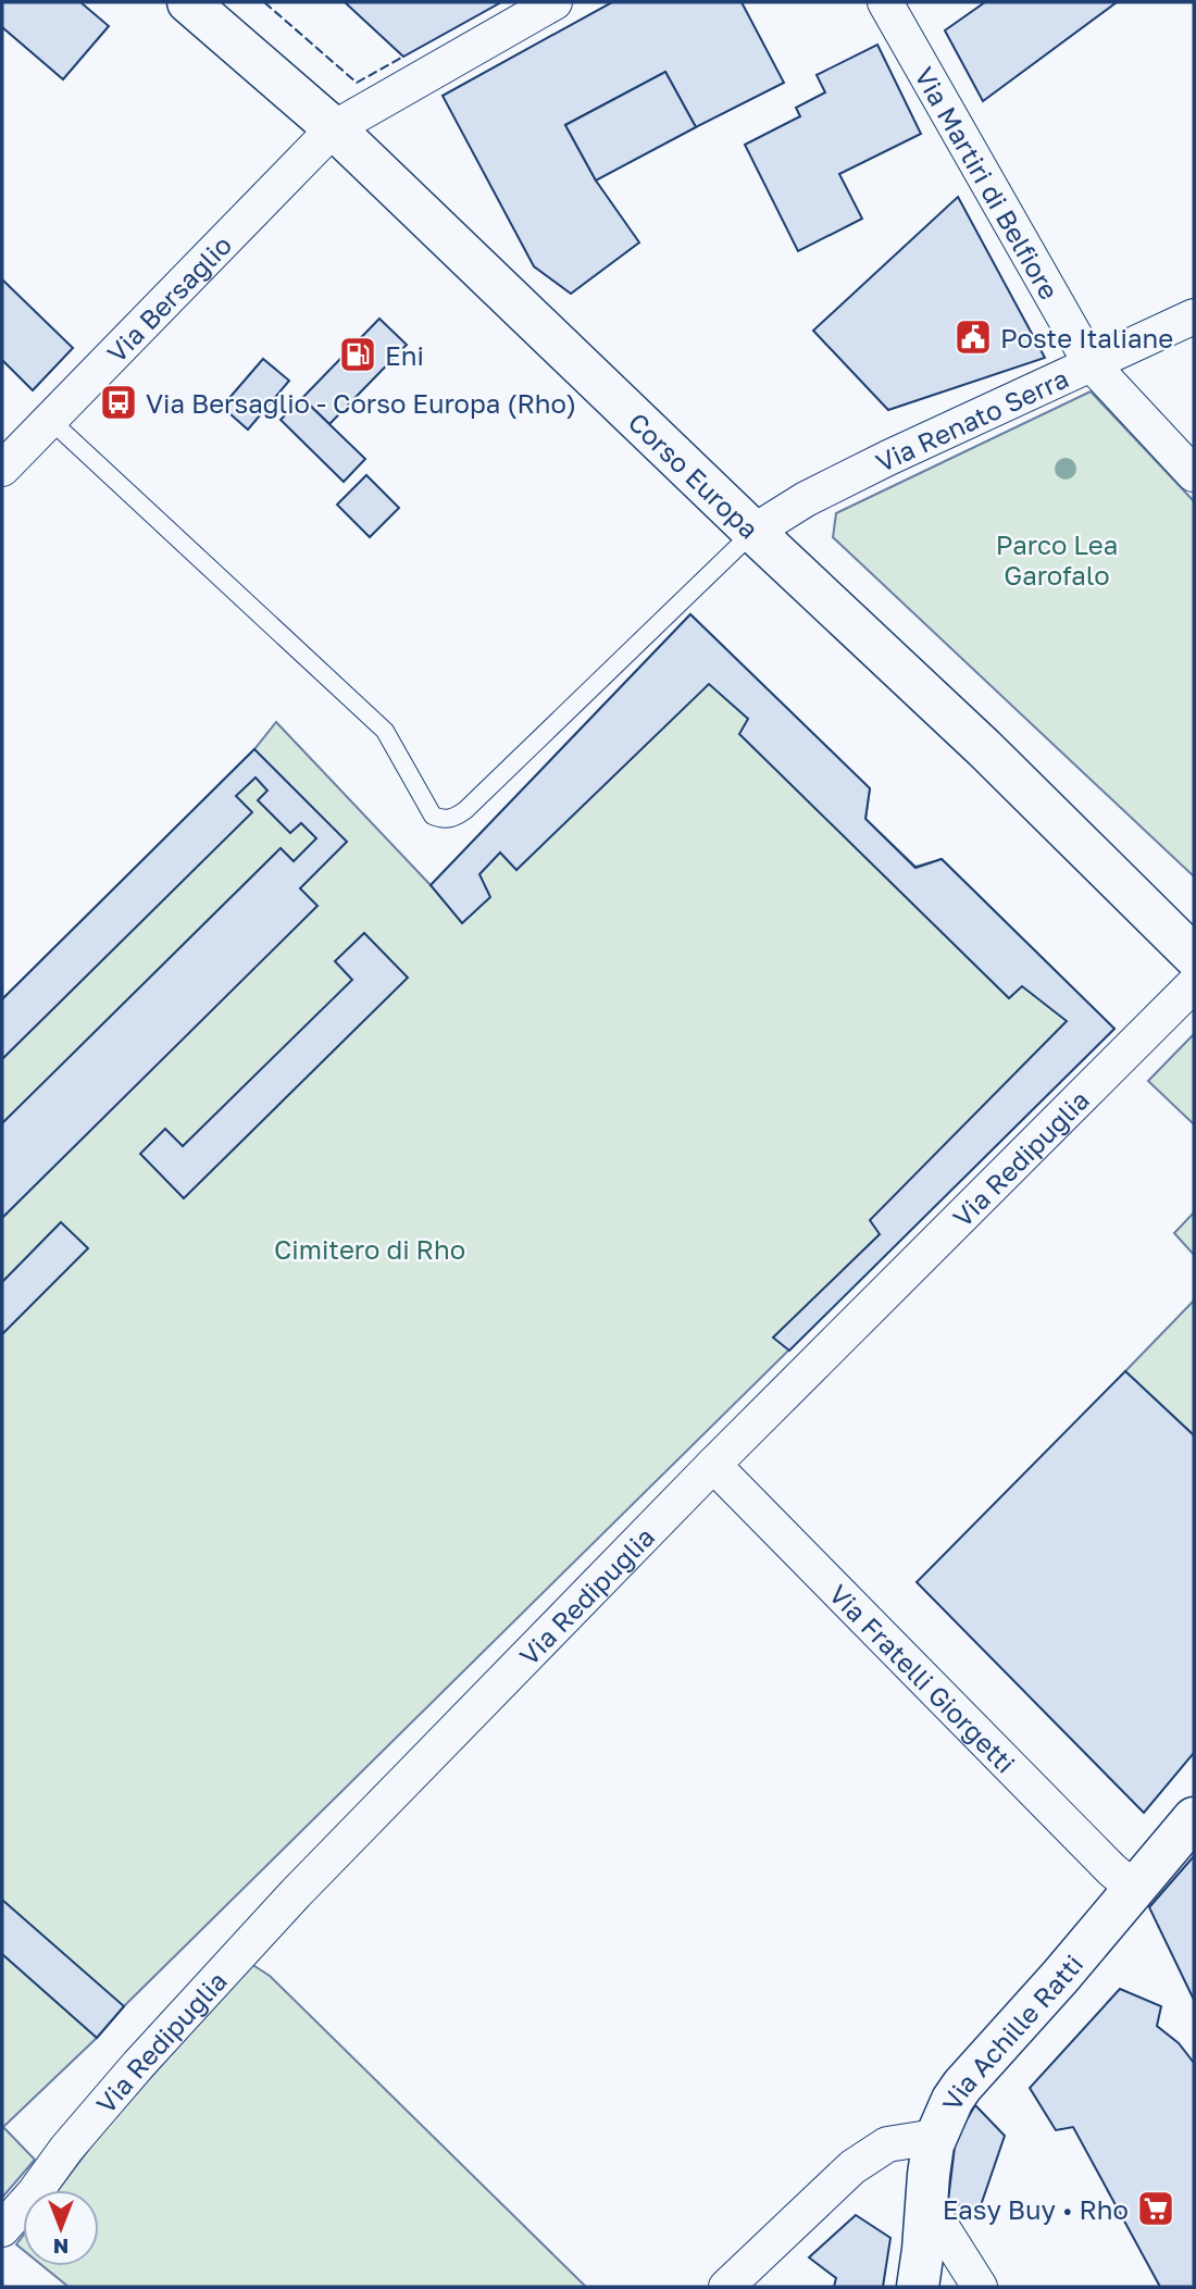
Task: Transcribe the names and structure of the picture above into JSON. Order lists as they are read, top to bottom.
{
  "streets": {
    "main road": ["Corso Europa", "Via Achille Ratti"],
    "street": [
      "Via Martiri di Belfiore",
      "Via Bersaglio",
      "Via Renato Serra",
      "Via Redipuglia",
      "Via Fratelli Giorgetti"
    ]
  },
  "crossings": [
    ["Via Martiri di Belfiore", "Via Renato Serra"],
    ["Via Bersaglio", "Corso Europa"],
    ["Via Renato Serra", "Corso Europa"],
    ["Via Redipuglia", "Via Fratelli Giorgetti"],
    ["Via Fratelli Giorgetti", "Via Achille Ratti"]
  ],
  "parks": ["Parco Lea Garofalo", "Cimitero di Rho"],
  "places": {
    "public building": ["Poste Italiane"],
    "fuel station": ["Eni"],
    "bus stop": ["Via Bersaglio - Corso Europa (Rho)"],
    "supermarket": ["Easy Buy • Rho"]
  },
  "north": "bottom"
}
